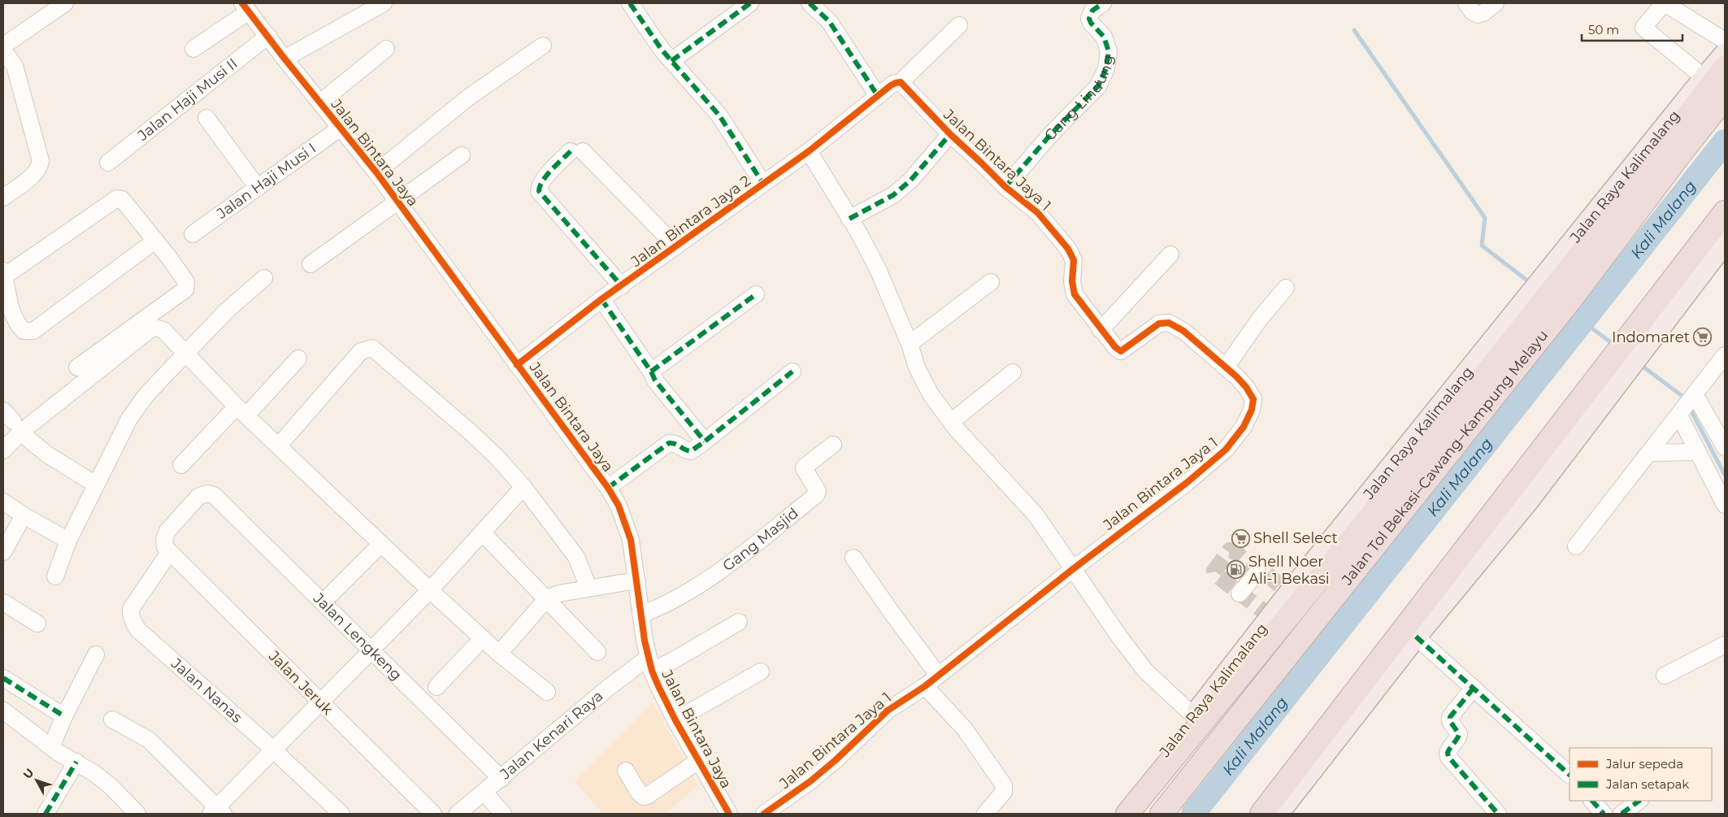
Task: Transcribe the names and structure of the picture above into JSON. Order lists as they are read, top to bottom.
{
  "streets": {
    "highway": ["Jalan Tol Bekasi–Cawang–Kampung Melayu"],
    "main road": ["Jalan Raya Kalimalang"],
    "street": [
      "Gang Lindung",
      "Jalan Haji Musi II",
      "Jalan Bintara Jaya",
      "Jalan Bintara Jaya 1",
      "Jalan Haji Musi I",
      "Jalan Bintara Jaya 2",
      "Gang Masjid",
      "Jalan Lengkeng",
      "Jalan Jeruk",
      "Jalan Nanas",
      "Jalan Kenari Raya"
    ]
  },
  "crossings": [
    ["Gang Lindung", "Jalan Bintara Jaya 1"],
    ["Jalan Haji Musi II", "Jalan Bintara Jaya"],
    ["Jalan Bintara Jaya", "Jalan Haji Musi I"],
    ["Jalan Bintara Jaya", "Jalan Bintara Jaya 2"],
    ["Jalan Bintara Jaya", "Gang Masjid"],
    ["Jalan Bintara Jaya", "Jalan Kenari Raya"],
    ["Jalan Lengkeng", "Jalan Jeruk"],
    ["Jalan Lengkeng", "Jalan Nanas"],
    ["Jalan Lengkeng", "Jalan Kenari Raya"],
    ["Jalan Jeruk", "Jalan Nanas"]
  ],
  "water": ["Kali Malang"],
  "places": {
    "supermarket": ["Indomaret", "Shell Select"],
    "fuel station": ["Shell Noer Ali-1 Bekasi"]
  },
  "legend": ["Jalur sepeda", "Jalan setapak"],
  "scale_bar": "50 m",
  "north": "top left"
}
